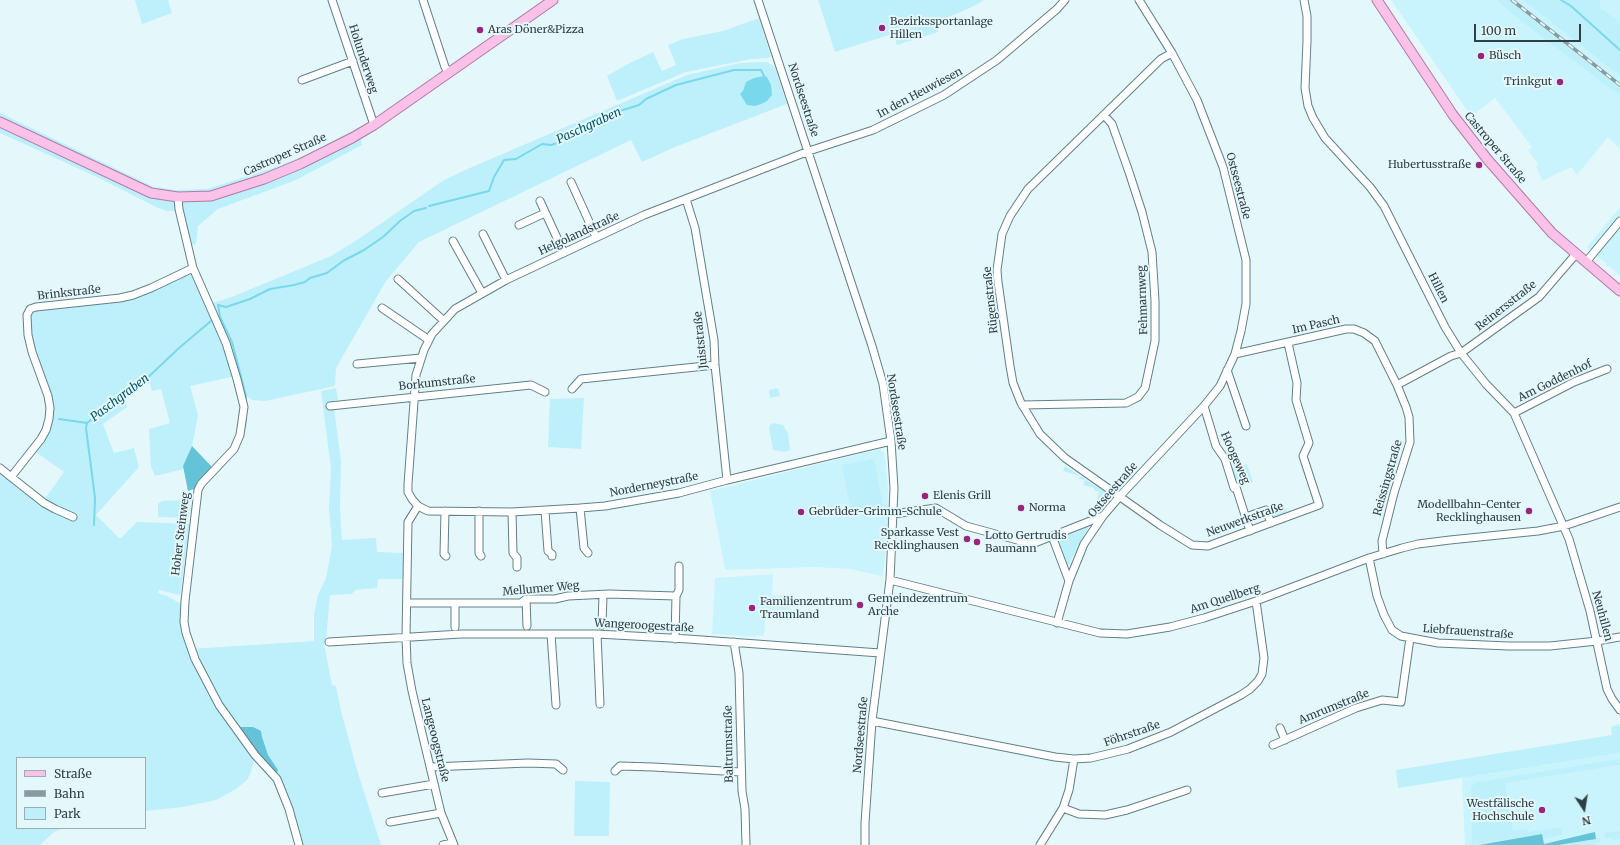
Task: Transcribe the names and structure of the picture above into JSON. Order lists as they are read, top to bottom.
{
  "streets": {
    "main road": ["Castroper Straße"],
    "street": [
      "Holunderweg",
      "In den Heuwiesen",
      "Nordseestraße",
      "Ostseestraße",
      "Helgolandstraße",
      "Hillen",
      "Brinkstraße",
      "Rügenstraße",
      "Fehmarnweg",
      "Reinersstraße",
      "Im Pasch",
      "Juiststraße",
      "Am Goddenhof",
      "Borkumstraße",
      "Hoogeweg",
      "Reissingstraße",
      "Norderneystraße",
      "Neuwerkstraße",
      "Hoher Steinweg",
      "Mellumer Weg",
      "Am Quellberg",
      "Neuhillen",
      "Wangeroogestraße",
      "Liebfrauenstraße",
      "Amrumstraße",
      "Föhrstraße",
      "Langeoogstraße",
      "Baltrumstraße"
    ]
  },
  "crossings": [
    ["Holunderweg", "Castroper Straße"],
    ["In den Heuwiesen", "Nordseestraße"],
    ["In den Heuwiesen", "Helgolandstraße"],
    ["Nordseestraße", "Helgolandstraße"],
    ["Nordseestraße", "Norderneystraße"],
    ["Nordseestraße", "Am Quellberg"],
    ["Nordseestraße", "Wangeroogestraße"],
    ["Nordseestraße", "Föhrstraße"],
    ["Castroper Straße", "Reinersstraße"],
    ["Castroper Straße", "Hoher Steinweg"],
    ["Ostseestraße", "Rügenstraße"],
    ["Ostseestraße", "Im Pasch"],
    ["Ostseestraße", "Hoogeweg"],
    ["Ostseestraße", "Neuwerkstraße"],
    ["Ostseestraße", "Am Quellberg"],
    ["Helgolandstraße", "Juiststraße"],
    ["Helgolandstraße", "Borkumstraße"],
    ["Hillen", "Reinersstraße"],
    ["Hillen", "Am Goddenhof"],
    ["Hillen", "Am Quellberg"],
    ["Hillen", "Neuhillen"],
    ["Brinkstraße", "Hoher Steinweg"],
    ["Rügenstraße", "Fehmarnweg"],
    ["Rügenstraße", "Neuwerkstraße"],
    ["Im Pasch", "Reissingstraße"],
    ["Im Pasch", "Neuwerkstraße"],
    ["Juiststraße", "Norderneystraße"],
    ["Hoogeweg", "Neuwerkstraße"],
    ["Reissingstraße", "Am Quellberg"],
    ["Am Quellberg", "Neuhillen"],
    ["Am Quellberg", "Liebfrauenstraße"],
    ["Am Quellberg", "Föhrstraße"],
    ["Neuhillen", "Liebfrauenstraße"],
    ["Wangeroogestraße", "Langeoogstraße"],
    ["Wangeroogestraße", "Baltrumstraße"],
    ["Liebfrauenstraße", "Amrumstraße"]
  ],
  "water": ["Paschgraben"],
  "places": [
    "Bezirkssportanlage Hillen",
    "Aras Döner&Pizza",
    "Büsch",
    "Trinkgut",
    "Hubertusstraße",
    "Elenis Grill",
    "Norma",
    "Modellbahn-Center Recklinghausen",
    "Gebrüder-Grimm-Schule",
    "Sparkasse Vest Recklinghausen",
    "Lotto Gertrudis Baumann",
    "Gemeindezentrum Arche",
    "Familienzentrum Traumland",
    "Westfälische Hochschule"
  ],
  "legend": ["Straße", "Bahn", "Park"],
  "scale_bar": "100 m",
  "north": "bottom"
}
